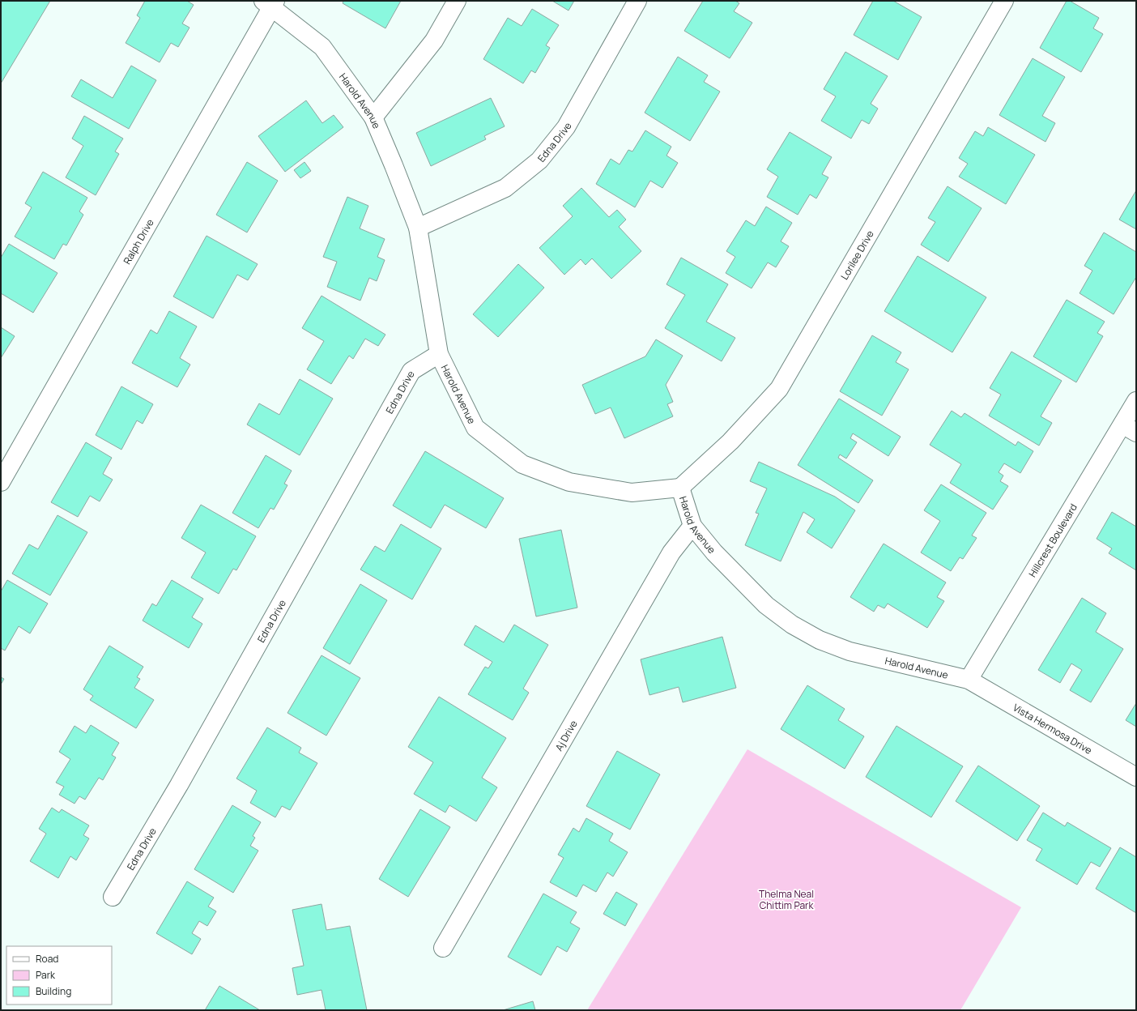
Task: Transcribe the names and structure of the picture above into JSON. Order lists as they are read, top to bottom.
{
  "streets": {
    "street": [
      "Harold Avenue",
      "Edna Drive",
      "Ralph Drive",
      "Lorilee Drive",
      "Hillcrest Boulevard",
      "Vista Hermosa Drive",
      "Aj Drive"
    ]
  },
  "crossings": [
    ["Harold Avenue", "Edna Drive"],
    ["Harold Avenue", "Ralph Drive"],
    ["Harold Avenue", "Lorilee Drive"],
    ["Harold Avenue", "Hillcrest Boulevard"],
    ["Harold Avenue", "Vista Hermosa Drive"],
    ["Harold Avenue", "Aj Drive"],
    ["Hillcrest Boulevard", "Vista Hermosa Drive"]
  ],
  "parks": ["Thelma Neal Chittim Park"],
  "legend": ["Road", "Park", "Building"]
}
